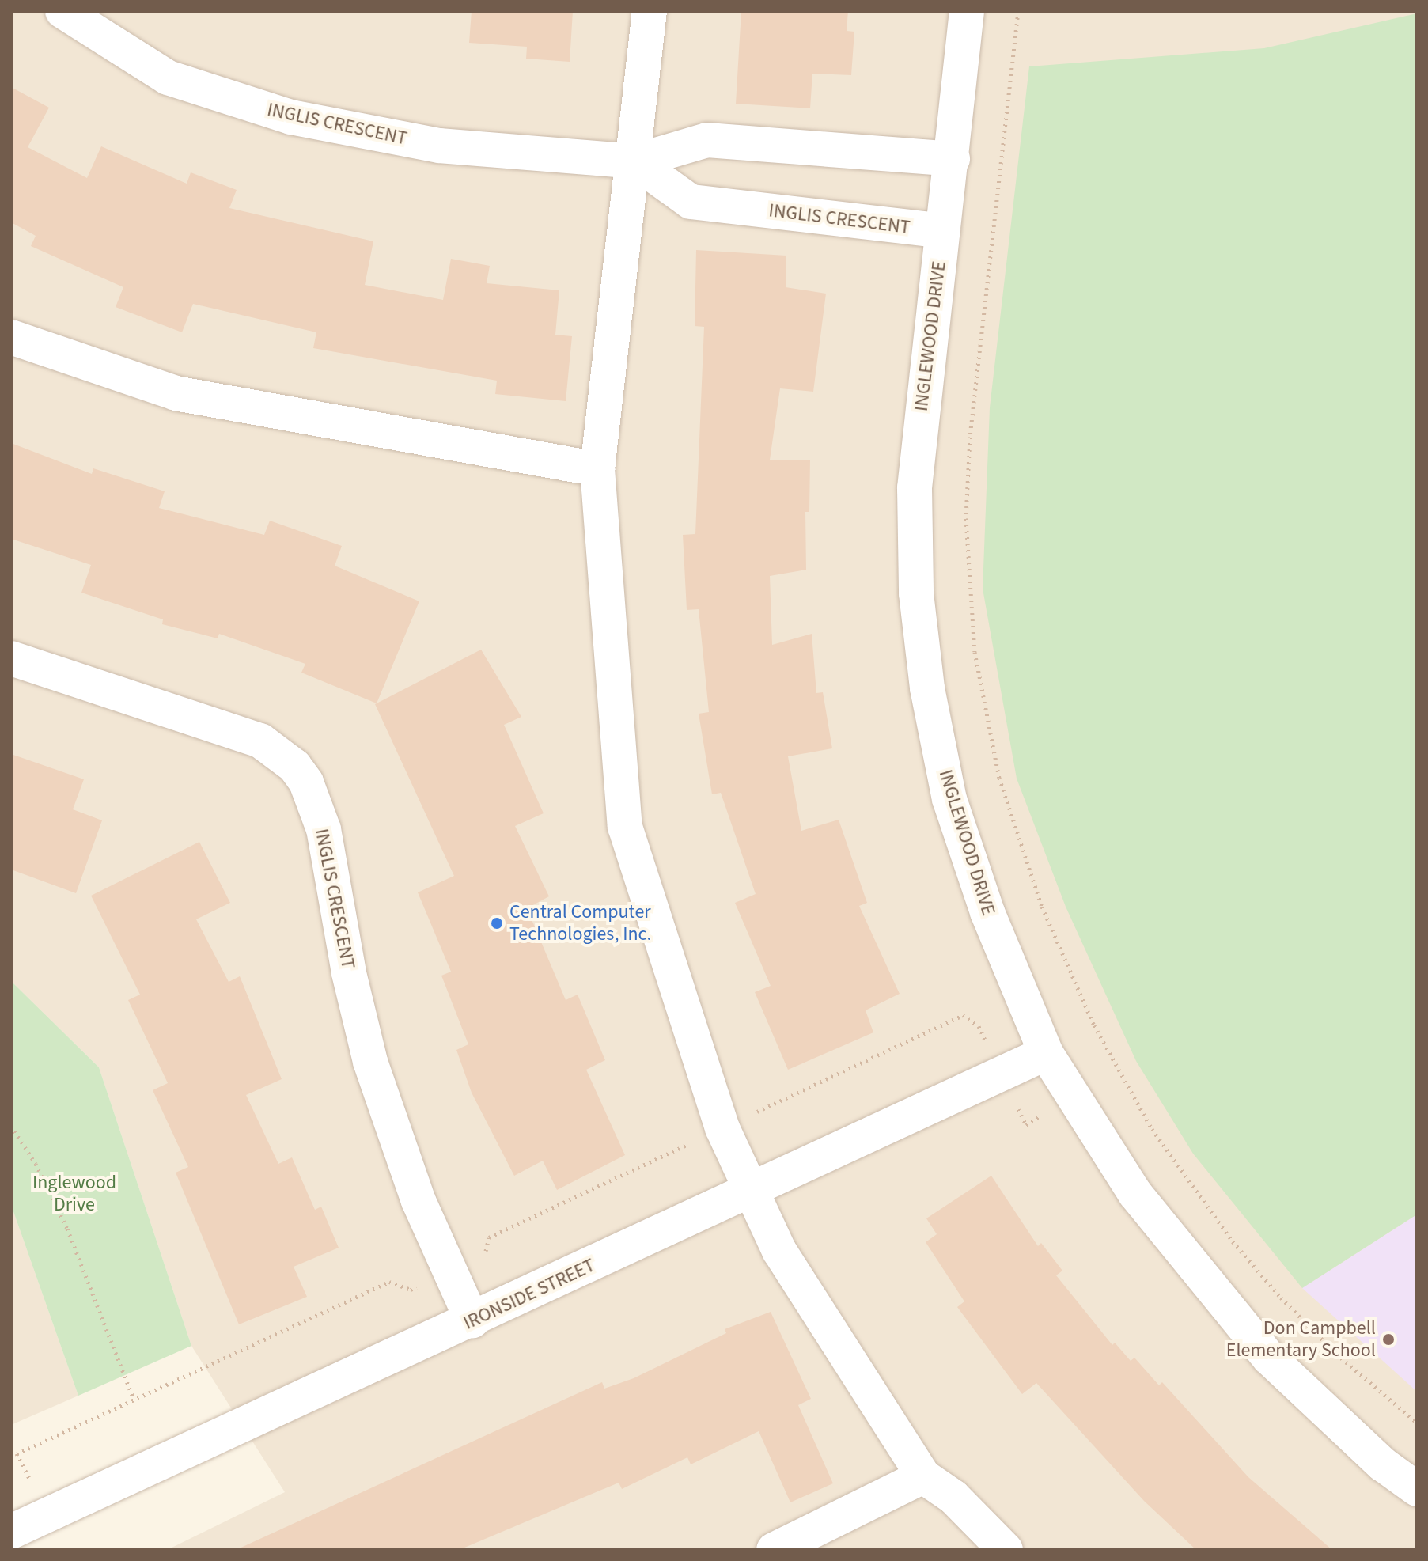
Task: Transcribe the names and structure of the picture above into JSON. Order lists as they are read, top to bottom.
{
  "streets": {
    "street": ["INGLIS CRESCENT", "INGLEWOOD DRIVE", "IRONSIDE STREET"]
  },
  "crossings": [
    ["INGLIS CRESCENT", "INGLEWOOD DRIVE"],
    ["INGLIS CRESCENT", "IRONSIDE STREET"],
    ["INGLEWOOD DRIVE", "IRONSIDE STREET"]
  ],
  "parks": ["Inglewood Drive"],
  "places": ["Central Computer Technologies, Inc.", "Don Campbell Elementary School"]
}
